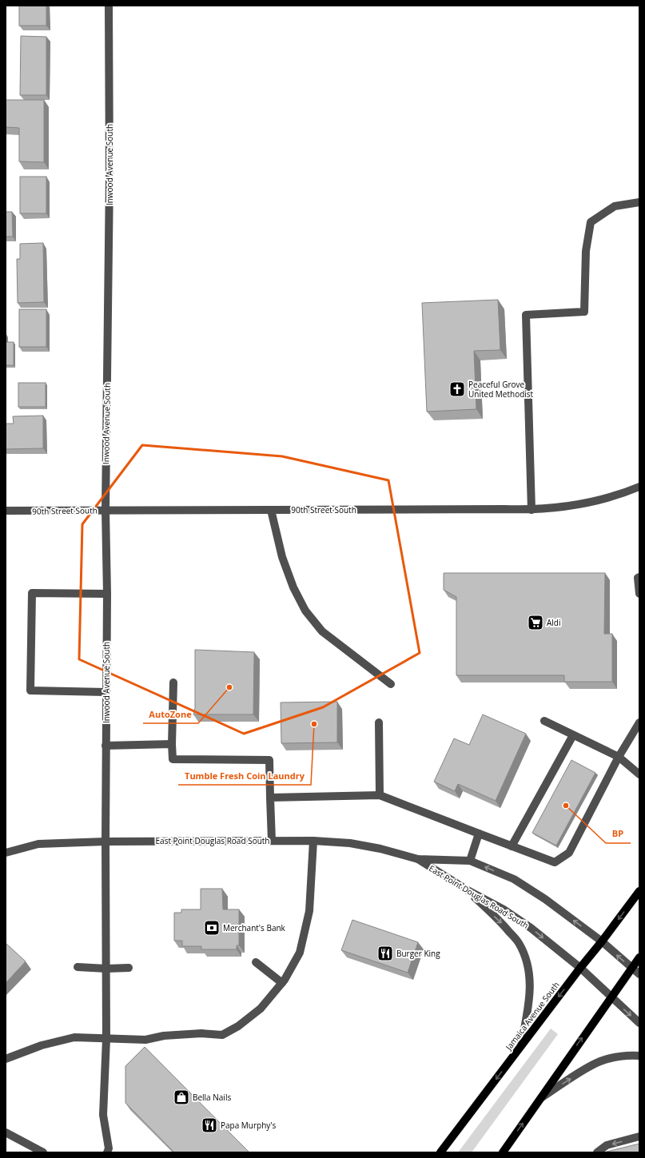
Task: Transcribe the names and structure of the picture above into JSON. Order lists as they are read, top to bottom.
{
  "streets": {
    "main road": ["Jamaica Avenue South"],
    "street": ["Inwood Avenue South", "90th Street South", "East Point Douglas Road South"]
  },
  "crossings": [
    ["Inwood Avenue South", "90th Street South"],
    ["Inwood Avenue South", "East Point Douglas Road South"],
    ["East Point Douglas Road South", "Jamaica Avenue South"]
  ],
  "places": {
    "church": ["Peaceful Grove United Methodist"],
    "supermarket": ["Aldi"],
    "other": ["AutoZone", "Tumble Fresh Coin Laundry", "BP"],
    "bank": ["Merchant's Bank"],
    "restaurant": ["Burger King", "Papa Murphy's"],
    "shop": ["Bella Nails"]
  }
}
